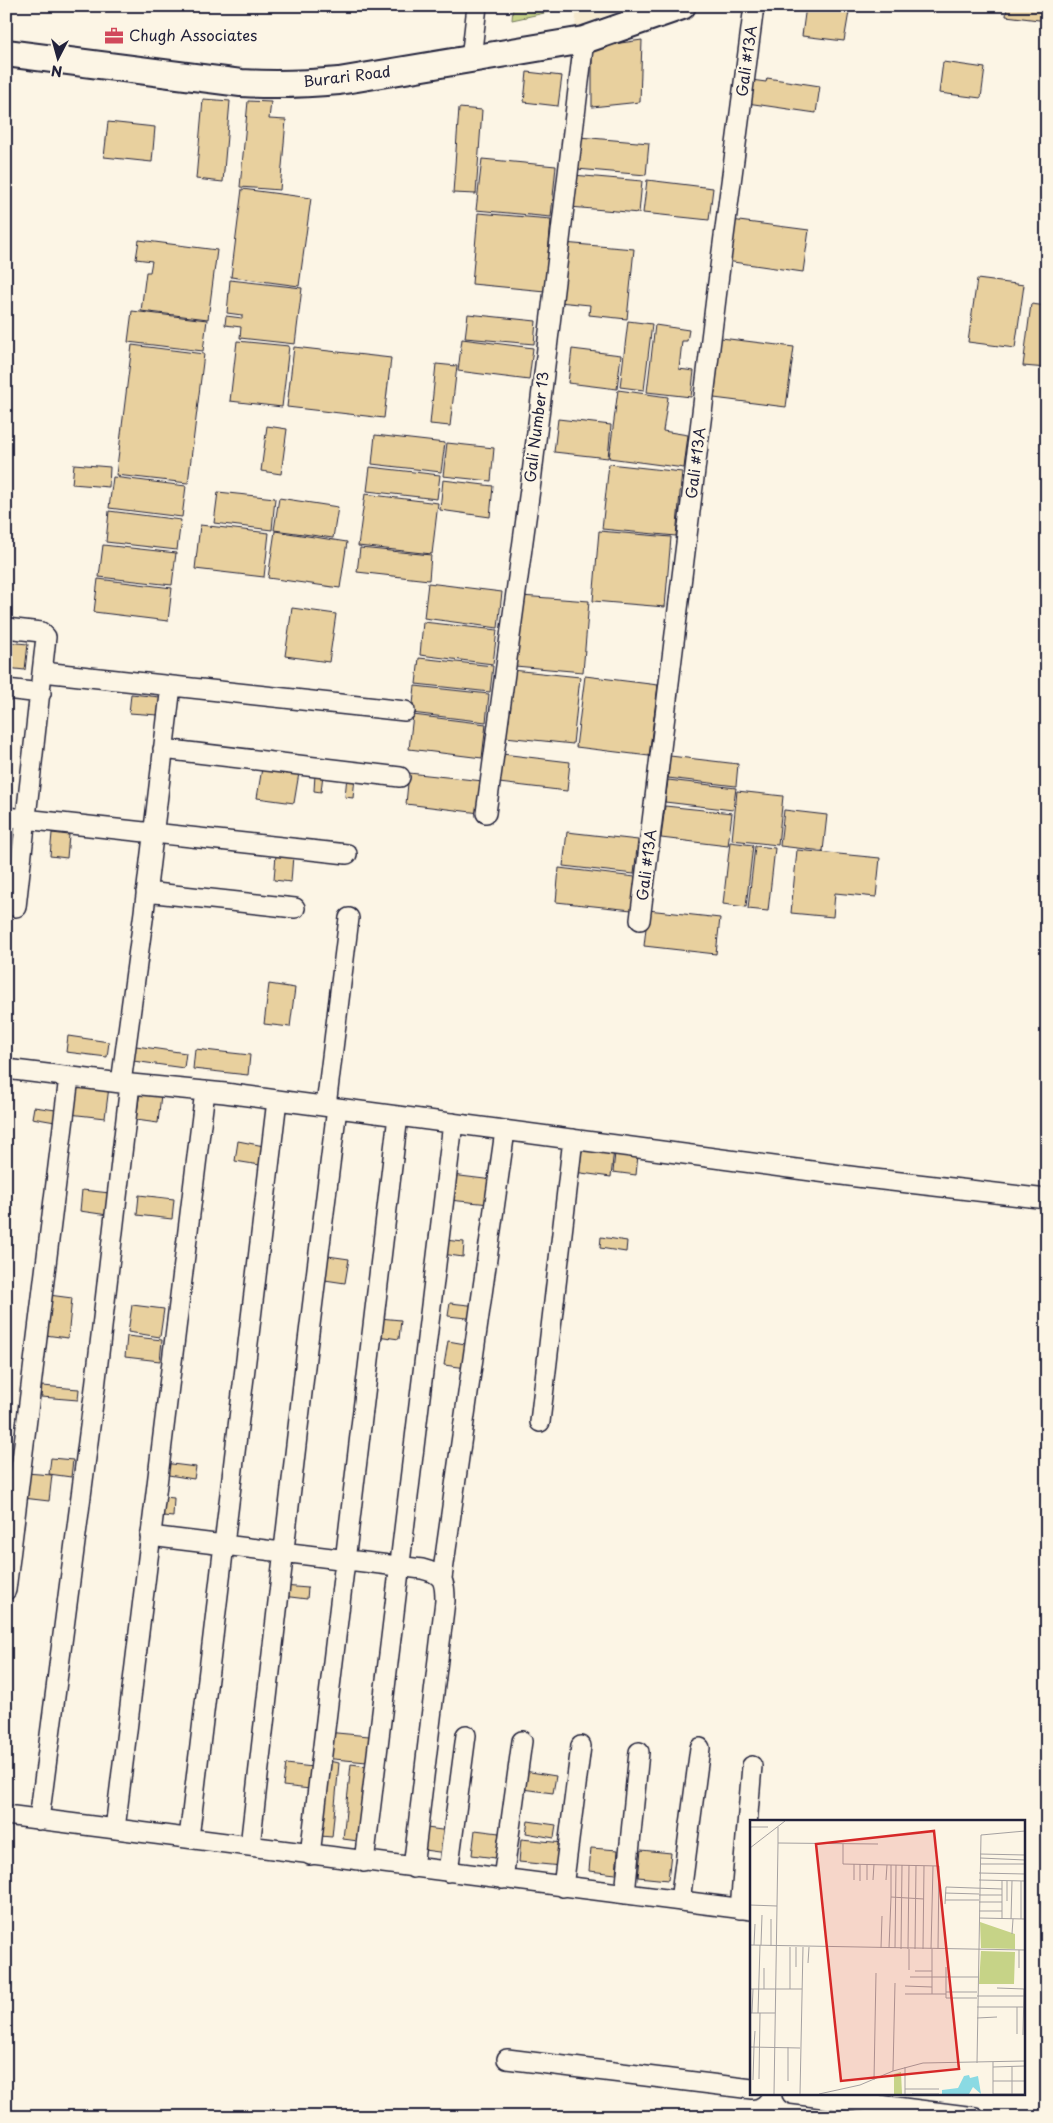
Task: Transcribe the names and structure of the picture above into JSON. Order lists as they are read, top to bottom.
{
  "streets": {
    "main road": ["Burari Road"],
    "street": ["Gali #13A", "Gali Number 13"]
  },
  "crossings": [
    ["Burari Road", "Gali Number 13"]
  ],
  "places": {
    "office": ["Chugh Associates"]
  },
  "north": "bottom"
}
